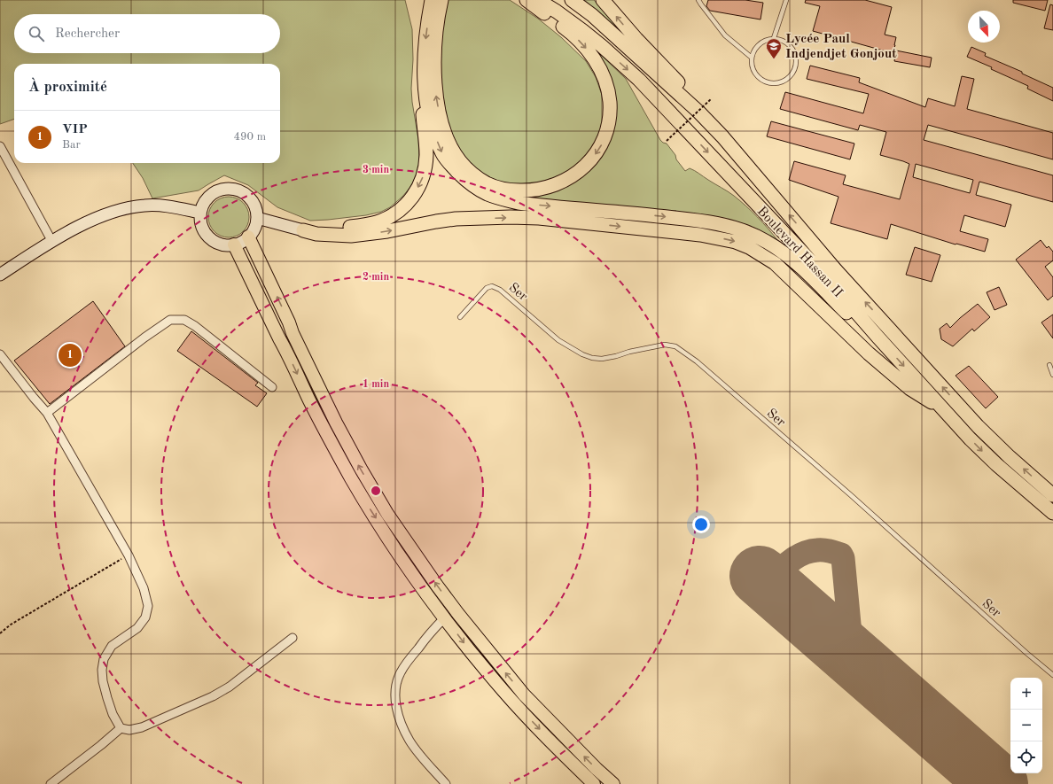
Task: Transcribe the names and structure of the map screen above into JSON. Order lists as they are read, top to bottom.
{
  "streets": {
    "highway": ["Boulevard Hassan II"],
    "lane": ["Ser"]
  },
  "places": {
    "school or university": ["Lycée Paul Indjendjet Gonjout"]
  },
  "north": "bottom right",
  "page": {
    "search": "Rechercher",
    "heading": "À proximité",
    "list": [
      {
        "mark": "1",
        "name": "VIP",
        "note": "Bar",
        "value": "490 m"
      }
    ],
    "pins": "1",
    "map_buttons": ["+", "−"]
  },
  "rings": ["3 min", "2 min", "1 min"]
}
